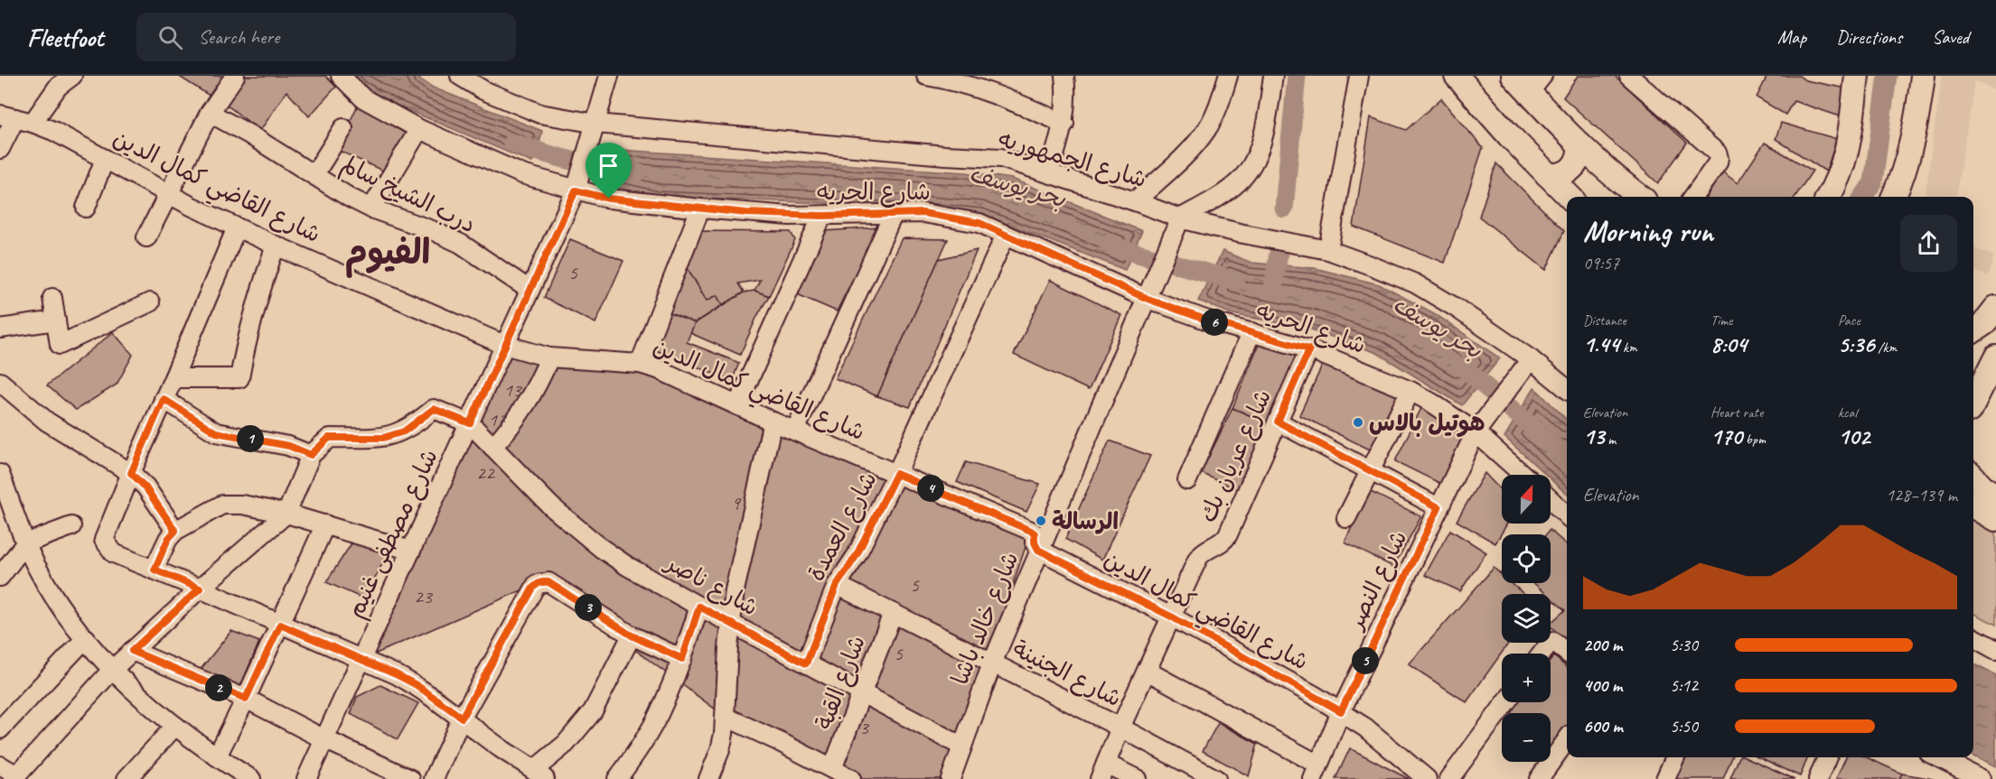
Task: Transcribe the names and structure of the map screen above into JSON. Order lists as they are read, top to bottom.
{
  "streets": {
    "street": [
      "شارع الجمهوريه",
      "شارع القاضي كمال الدين",
      "شارع الحريه",
      "درب الشيخ سالم",
      "شارع عريان بك",
      "شارع العمدة",
      "شارع مصطفى غنيم",
      "شارع النصر",
      "شارع ناصر",
      "شارع خالد باشا",
      "شارع الجنينة",
      "شارع القبة"
    ]
  },
  "crossings": [
    ["شارع الجمهوريه", "شارع مصطفى غنيم"],
    ["شارع الجمهوريه", "شارع النصر"],
    ["شارع الجمهوريه", "شارع خالد باشا"],
    ["شارع القاضي كمال الدين", "شارع عريان بك"],
    ["شارع القاضي كمال الدين", "شارع العمدة"],
    ["شارع القاضي كمال الدين", "شارع مصطفى غنيم"],
    ["شارع القاضي كمال الدين", "شارع النصر"],
    ["شارع القاضي كمال الدين", "شارع خالد باشا"],
    ["شارع الحريه", "شارع عريان بك"],
    ["شارع الحريه", "شارع العمدة"],
    ["شارع الحريه", "شارع مصطفى غنيم"],
    ["شارع الحريه", "شارع النصر"],
    ["شارع الحريه", "شارع خالد باشا"],
    ["درب الشيخ سالم", "شارع مصطفى غنيم"],
    ["شارع عريان بك", "شارع الجنينة"],
    ["شارع العمدة", "شارع ناصر"],
    ["شارع العمدة", "شارع الجنينة"],
    ["شارع مصطفى غنيم", "شارع ناصر"],
    ["شارع ناصر", "شارع خالد باشا"],
    ["شارع ناصر", "شارع القبة"],
    ["شارع خالد باشا", "شارع الجنينة"],
    ["شارع الجنينة", "شارع القبة"]
  ],
  "districts": ["الفيوم"],
  "water": ["بحر يوسف"],
  "places": ["هوتيل بالاس", "الرسالة"],
  "house_numbers": [
    "5",
    "13",
    "17",
    "22",
    "9",
    "5",
    "23",
    "5",
    "3"
  ],
  "north": "top",
  "page": {
    "header": "Fleetfoot",
    "search": "Search here",
    "nav": ["Map", "Directions", "Saved"],
    "heading": ["Morning run", "09:57"],
    "stats": [
      ["Distance", "1.44 km"],
      ["Time", "8:04"],
      ["Pace", "5:36 /km"],
      ["Elevation", "13 m"],
      ["Heart rate", "170 bpm"],
      ["kcal", "102"]
    ],
    "pins": [
      "6",
      "1",
      "4",
      "3",
      "5",
      "2"
    ],
    "chart": ["Elevation", "128–139 m"],
    "map_buttons": ["+", "−"],
    "list": [
      {
        "name": "200 m",
        "note": "5:30"
      },
      {
        "name": "400 m",
        "note": "5:12"
      },
      {
        "name": "600 m",
        "note": "5:50"
      }
    ]
  }
}
